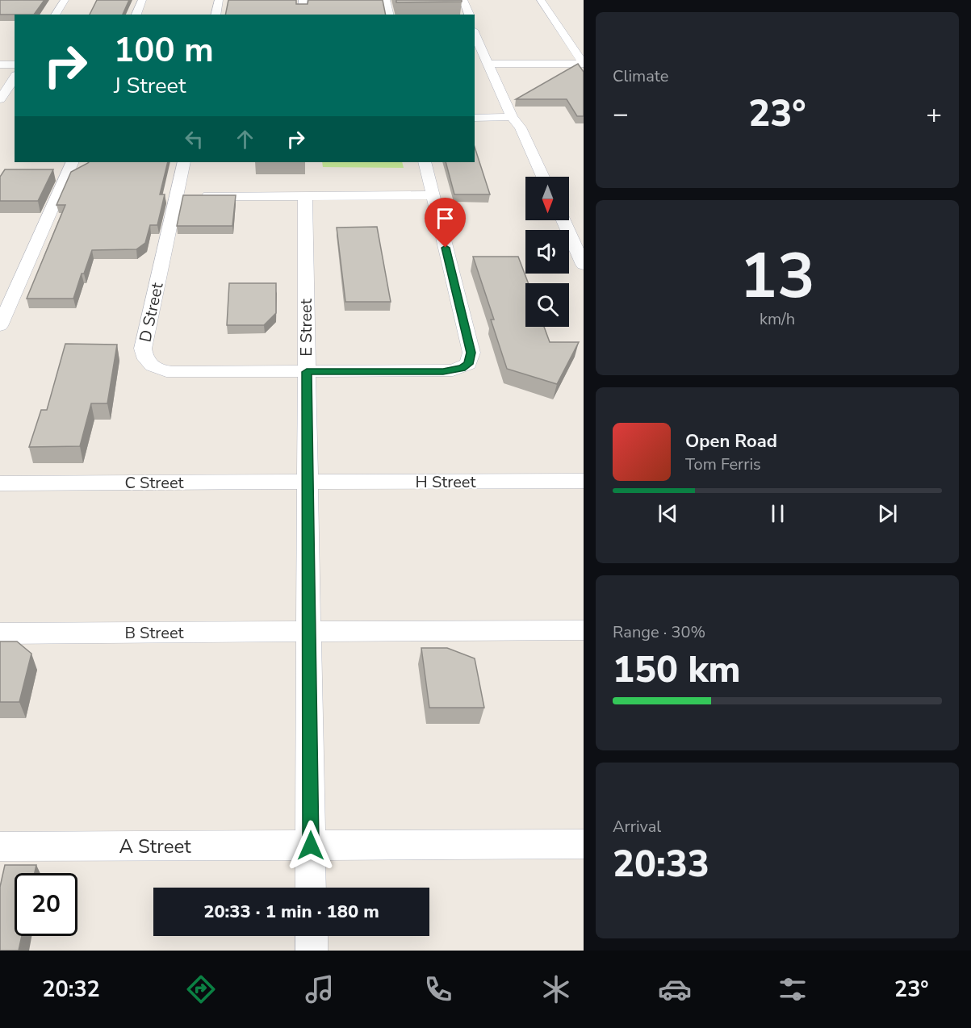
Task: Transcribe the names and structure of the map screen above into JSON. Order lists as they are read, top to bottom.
{
  "streets": {
    "lane": [
      "D Street",
      "E Street",
      "H Street",
      "C Street",
      "B Street",
      "A Street"
    ]
  },
  "crossings": [
    ["D Street", "E Street"],
    ["E Street", "H Street"],
    ["E Street", "C Street"],
    ["E Street", "B Street"],
    ["E Street", "A Street"],
    ["H Street", "C Street"]
  ],
  "north": "bottom",
  "page": {
    "tile": [
      "Climate",
      ["13", "km/h"],
      ["Range · 30%", "150 km"],
      ["Arrival", "20:33"]
    ],
    "turn": ["100 m", "J Street"],
    "heat": ["−", "23°", "+"],
    "song": ["Open Road", "Tom Ferris"],
    "limit": "20",
    "trip": "20:33 · 1 min · 180 m",
    "tabs": ["20:32", "23°"]
  }
}
